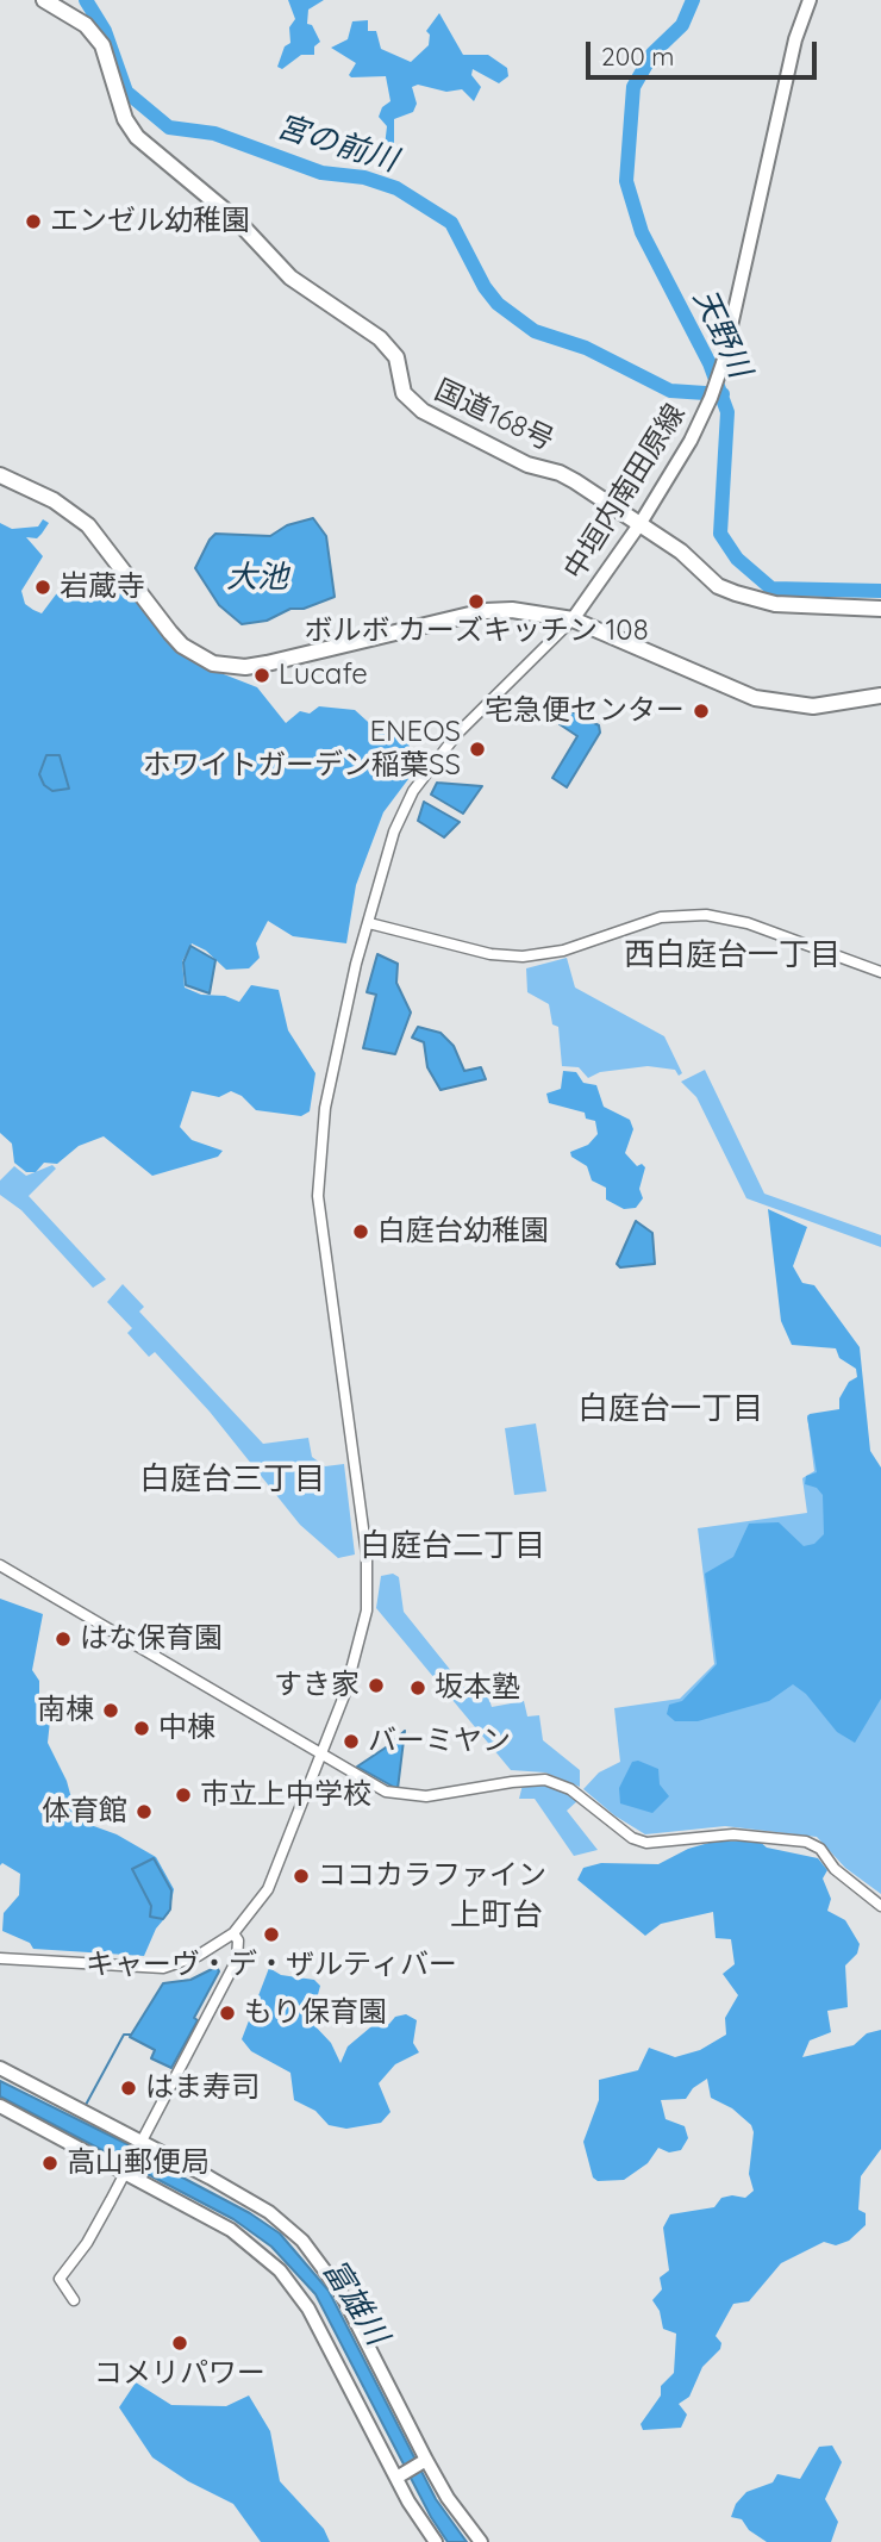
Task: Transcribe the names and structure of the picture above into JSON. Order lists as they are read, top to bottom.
{
  "streets": {
    "highway": ["国道168号"],
    "main road": ["中垣内南田原線"]
  },
  "crossings": [
    ["国道168号", "中垣内南田原線"]
  ],
  "districts": [
    "西白庭台一丁目",
    "白庭台一丁目",
    "白庭台三丁目",
    "白庭台二丁目",
    "上町台"
  ],
  "water": [
    "宮の前川",
    "天野川",
    "大池",
    "富雄川"
  ],
  "places": [
    "エンゼル幼稚園",
    "岩蔵寺",
    "ボルボ カーズキッチン 108",
    "Lucafe",
    "宅急便センター",
    "ENEOS ホワイトガーデン稲葉SS",
    "白庭台幼稚園",
    "はな保育園",
    "すき家",
    "坂本塾",
    "南棟",
    "中棟",
    "バーミヤン",
    "市立上中学校",
    "体育館",
    "ココカラファイン",
    "キャーヴ・デ・ザルティバー",
    "もり保育園",
    "はま寿司",
    "高山郵便局",
    "コメリパワー"
  ],
  "scale_bar": "200 m"
}
